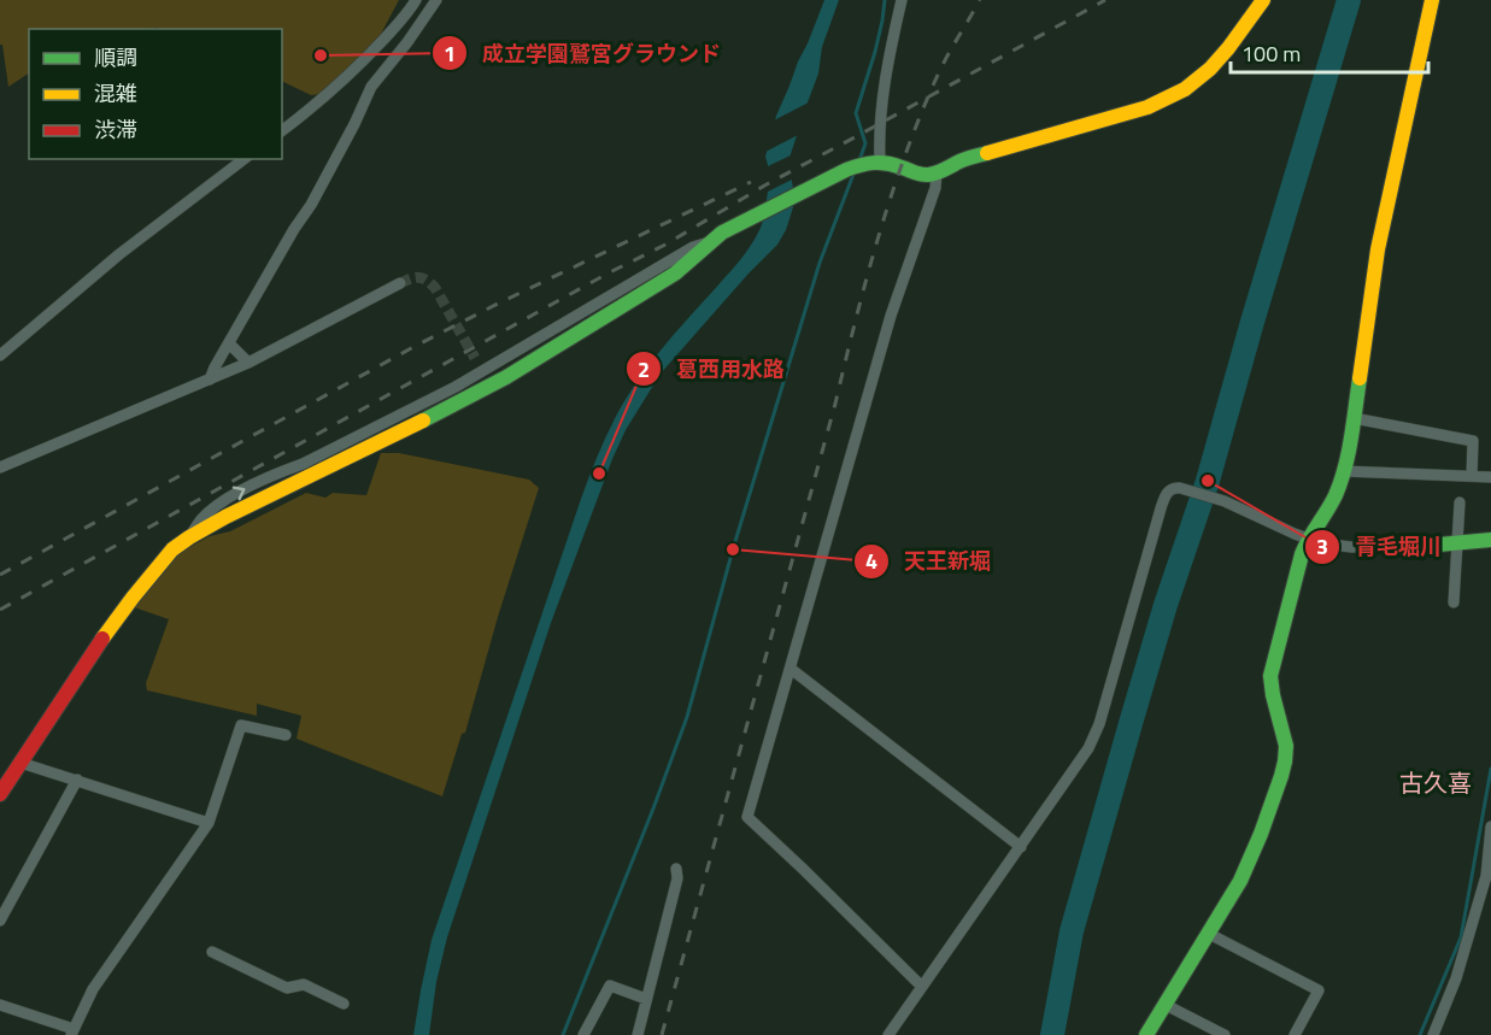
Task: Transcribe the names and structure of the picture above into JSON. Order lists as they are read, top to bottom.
{
  "districts": ["古久喜"],
  "places": [
    "成立学園鷲宮グラウンド",
    "葛西用水路",
    "青毛堀川",
    "天王新堀"
  ],
  "legend": ["順調", "混雑", "渋滞"],
  "scale_bar": "100 m"
}
